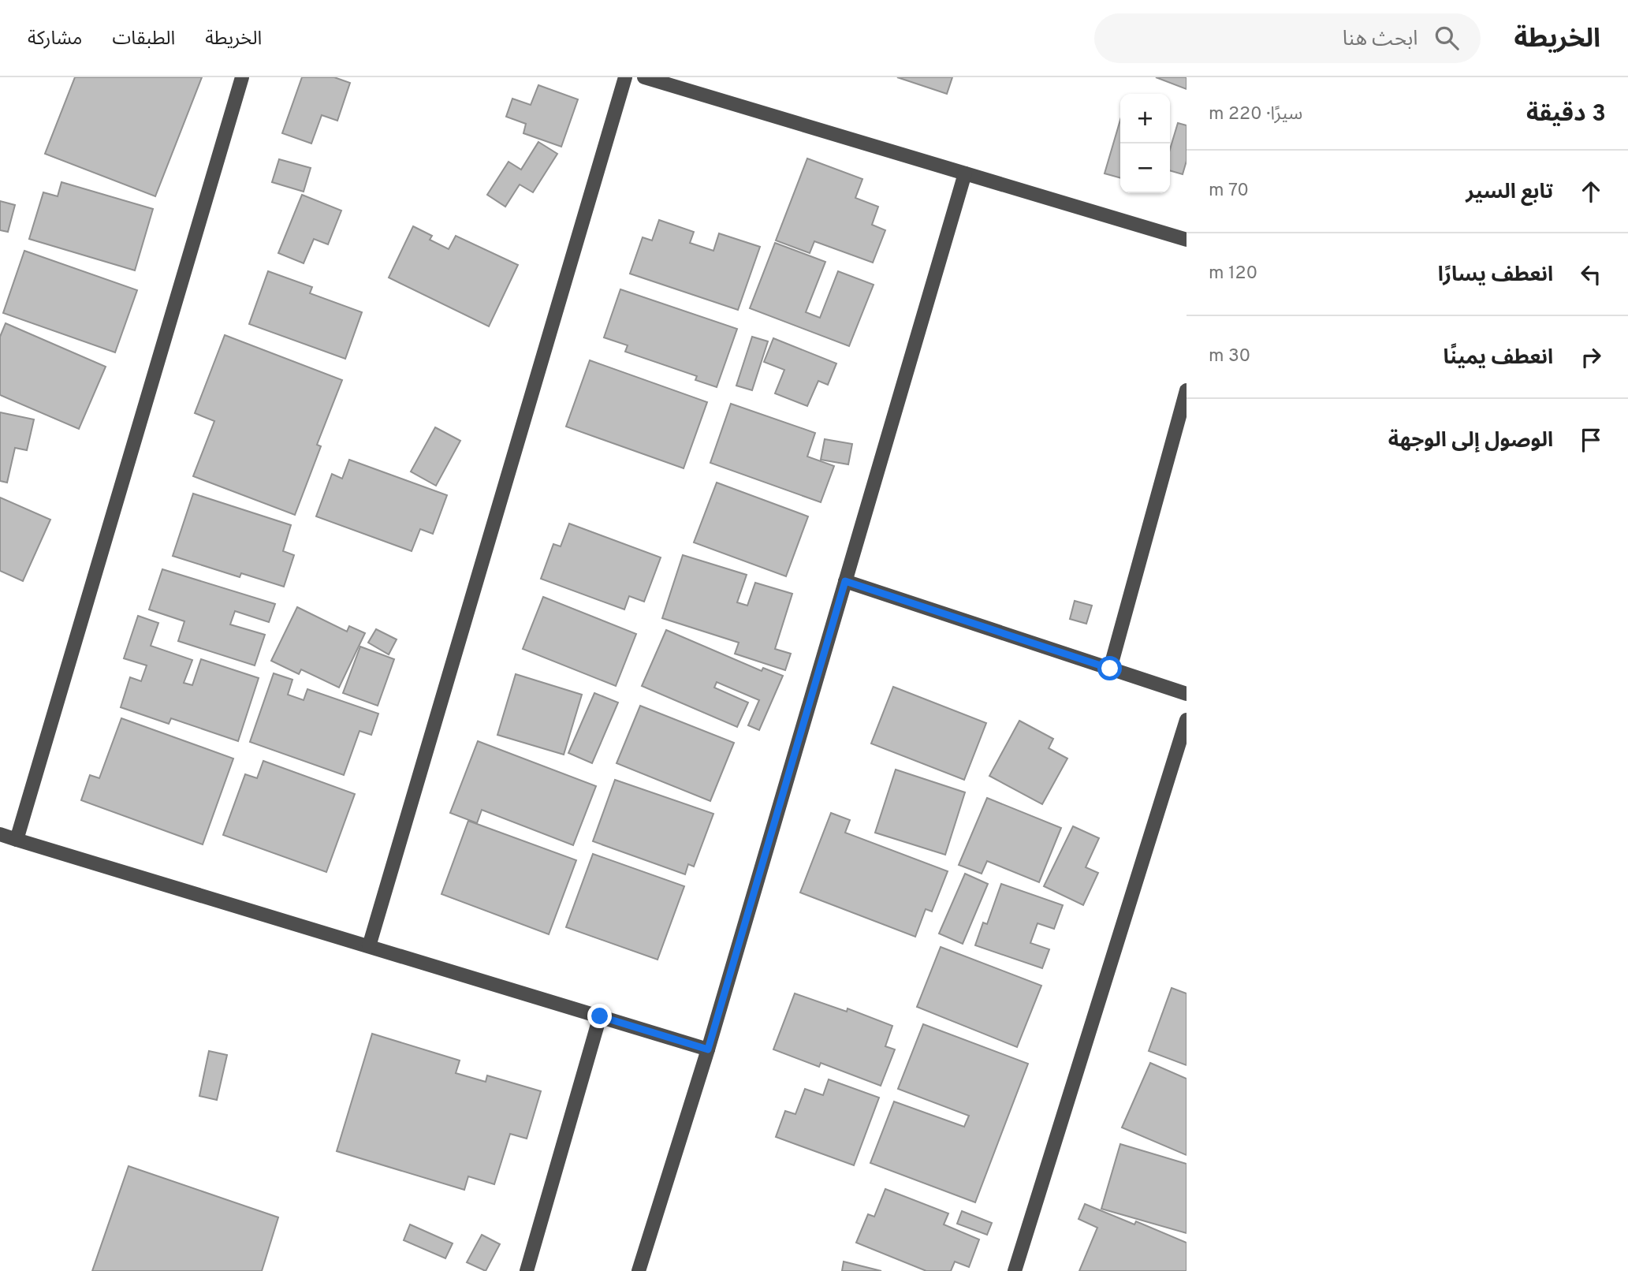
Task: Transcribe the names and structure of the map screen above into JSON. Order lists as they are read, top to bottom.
{
  "page": {
    "header": "الخريطة",
    "search": "ابحث هنا",
    "nav": ["الخريطة", "الطبقات", "مشاركة"],
    "heading": ["3 دقيقة", "سيرًا · 220 m"],
    "map_buttons": ["+", "−"],
    "list": [
      ["تابع السير", "70 m"],
      ["انعطف يسارًا", "120 m"],
      ["انعطف يمينًا", "30 m"],
      "الوصول إلى الوجهة"
    ]
  }
}
